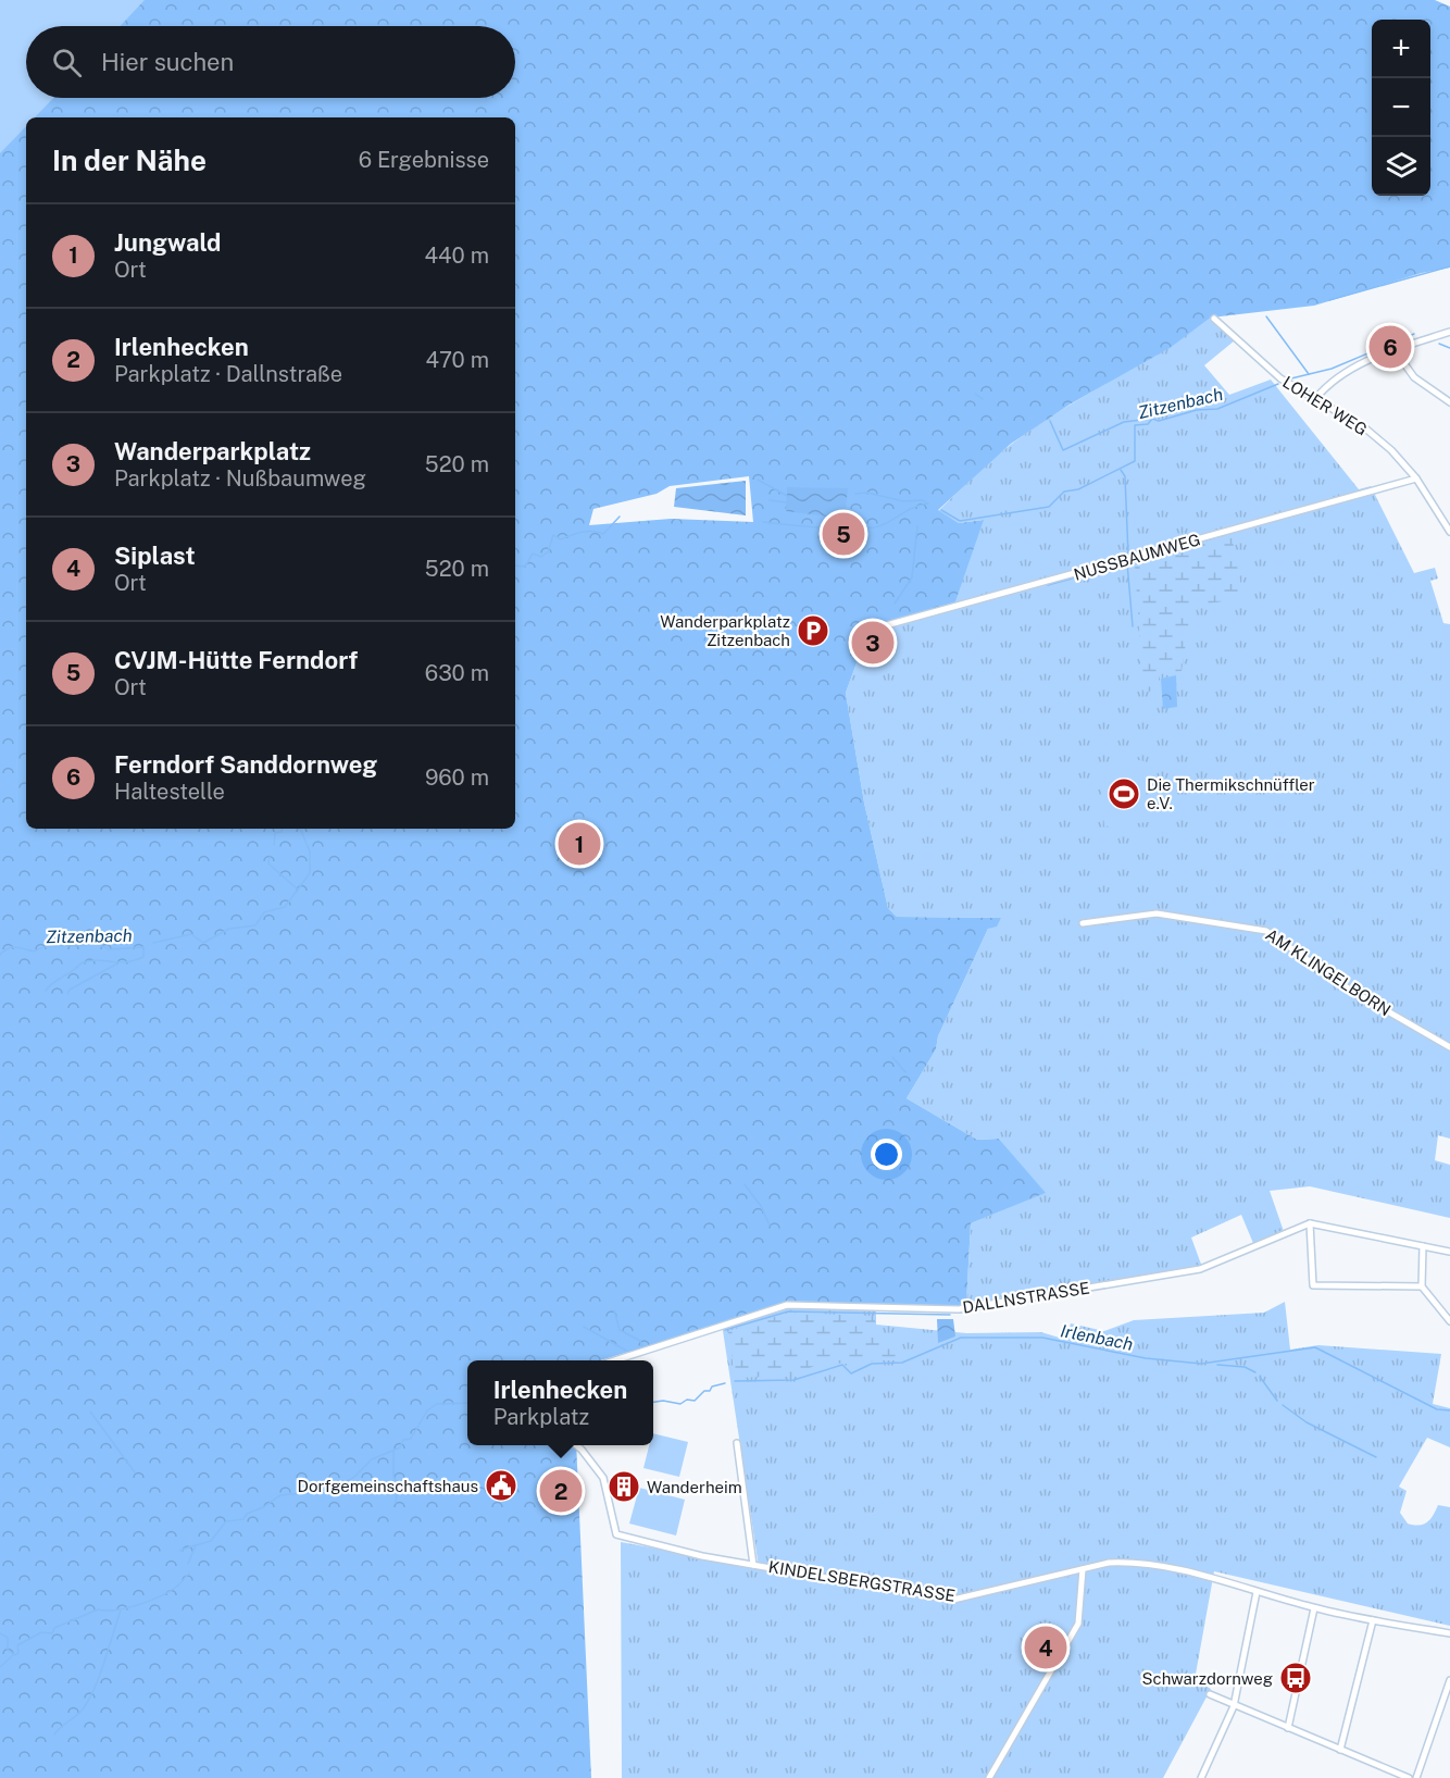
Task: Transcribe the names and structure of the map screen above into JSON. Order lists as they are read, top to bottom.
{
  "streets": {
    "street": [
      "LOHER WEG",
      "NUSSBAUMWEG",
      "AM KLINGELBORN",
      "DALLNSTRASSE",
      "KINDELSBERGSTRASSE"
    ]
  },
  "crossings": [
    ["LOHER WEG", "NUSSBAUMWEG"]
  ],
  "water": ["Zitzenbach", "Irlenbach"],
  "places": {
    "parking": ["Wanderparkplatz Zitzenbach"],
    "sports": ["Die Thermikschnüffler e.V."],
    "public building": ["Dorfgemeinschaftshaus"],
    "building": ["Wanderheim"],
    "bus stop": ["Schwarzdornweg"]
  },
  "page": {
    "map_buttons": ["+", "−"],
    "search": "Hier suchen",
    "heading": ["In der Nähe", "6 Ergebnisse"],
    "list": [
      {
        "mark": "1",
        "name": "Jungwald",
        "note": "Ort",
        "value": "440 m"
      },
      {
        "mark": "2",
        "name": "Irlenhecken",
        "note": "Parkplatz · Dallnstraße",
        "value": "470 m"
      },
      {
        "mark": "3",
        "name": "Wanderparkplatz",
        "note": "Parkplatz · Nußbaumweg",
        "value": "520 m"
      },
      {
        "mark": "4",
        "name": "Siplast",
        "note": "Ort",
        "value": "520 m"
      },
      {
        "mark": "5",
        "name": "CVJM-Hütte Ferndorf",
        "note": "Ort",
        "value": "630 m"
      },
      {
        "mark": "6",
        "name": "Ferndorf Sanddornweg",
        "note": "Haltestelle",
        "value": "960 m"
      }
    ],
    "pins": [
      "6",
      "5",
      "3",
      "1",
      "2",
      "4"
    ],
    "popup": ["Irlenhecken", "Parkplatz"]
  }
}
